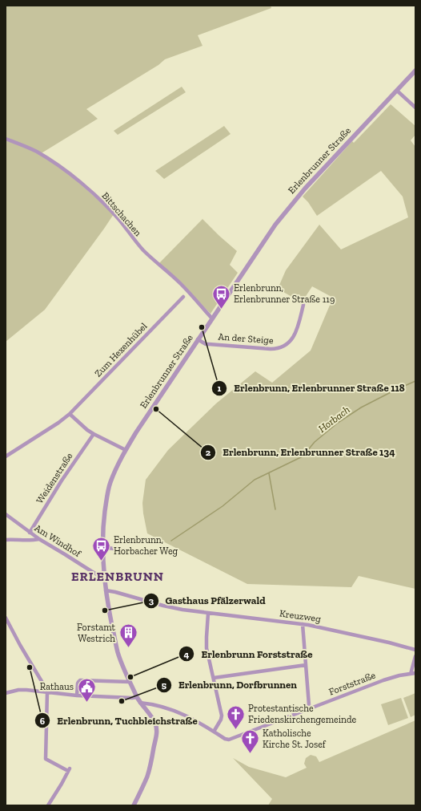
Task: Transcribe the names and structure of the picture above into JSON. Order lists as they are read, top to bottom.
{
  "streets": {
    "street": [
      "Erlenbrunner Straße",
      "Bittschachen",
      "An der Steige",
      "Zum Hexenhübel",
      "Weidenstraße",
      "Am Windhof",
      "Kreuzweg",
      "Forststraße"
    ]
  },
  "crossings": [
    ["Erlenbrunner Straße", "Bittschachen"],
    ["Erlenbrunner Straße", "An der Steige"],
    ["Erlenbrunner Straße", "Am Windhof"],
    ["Erlenbrunner Straße", "Kreuzweg"],
    ["Erlenbrunner Straße", "Forststraße"],
    ["Weidenstraße", "Am Windhof"]
  ],
  "districts": ["ERLENBRUNN"],
  "water": ["Horbach"],
  "places": {
    "bus stop": ["Erlenbrunn, Erlenbrunner Straße 119", "Erlenbrunn, Horbacher Weg"],
    "other": [
      "Erlenbrunn, Erlenbrunner Straße 118",
      "Erlenbrunn, Erlenbrunner Straße 134",
      "Gasthaus Pfälzerwald",
      "Erlenbrunn, Tuchbleichstraße",
      "Erlenbrunn Forststraße",
      "Erlenbrunn, Dorfbrunnen"
    ],
    "building": ["Forstamt Westrich"],
    "public building": ["Rathaus"],
    "church": ["Protestantische Friedenskirchengemeinde", "Katholische Kirche St. Josef"]
  }
}
